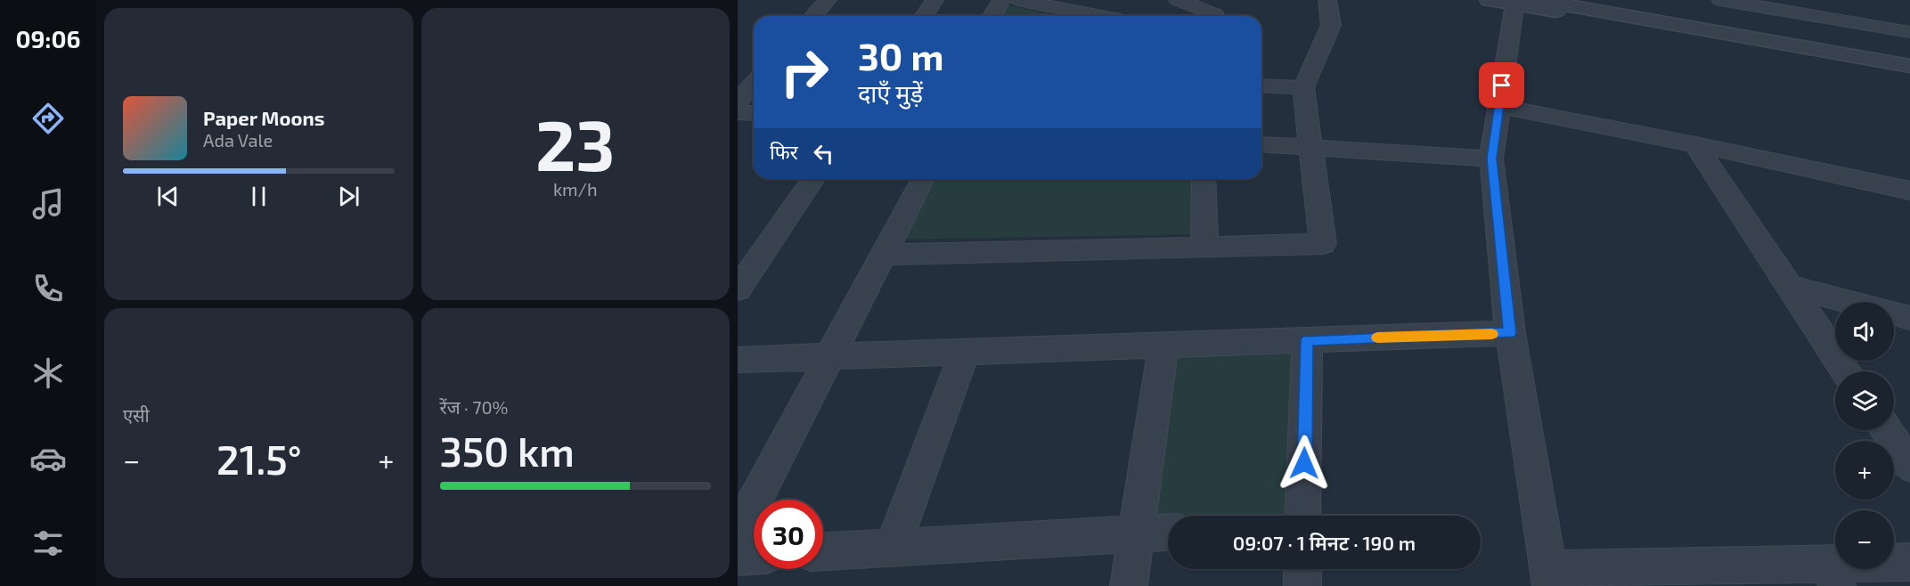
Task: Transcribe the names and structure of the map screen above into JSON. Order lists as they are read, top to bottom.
{
  "page": {
    "tabs": "09:06",
    "tile": [
      ["23", "km/h"],
      "एसी",
      ["रेंज · 70%", "350 km"]
    ],
    "turn": ["30 m", "दाएँ मुड़ें"],
    "song": ["Paper Moons", "Ada Vale"],
    "then": "फिर",
    "map_buttons": ["+", "−"],
    "heat": ["−", "21.5°", "+"],
    "limit": "30",
    "trip": "09:07 · 1 मिनट · 190 m"
  }
}
